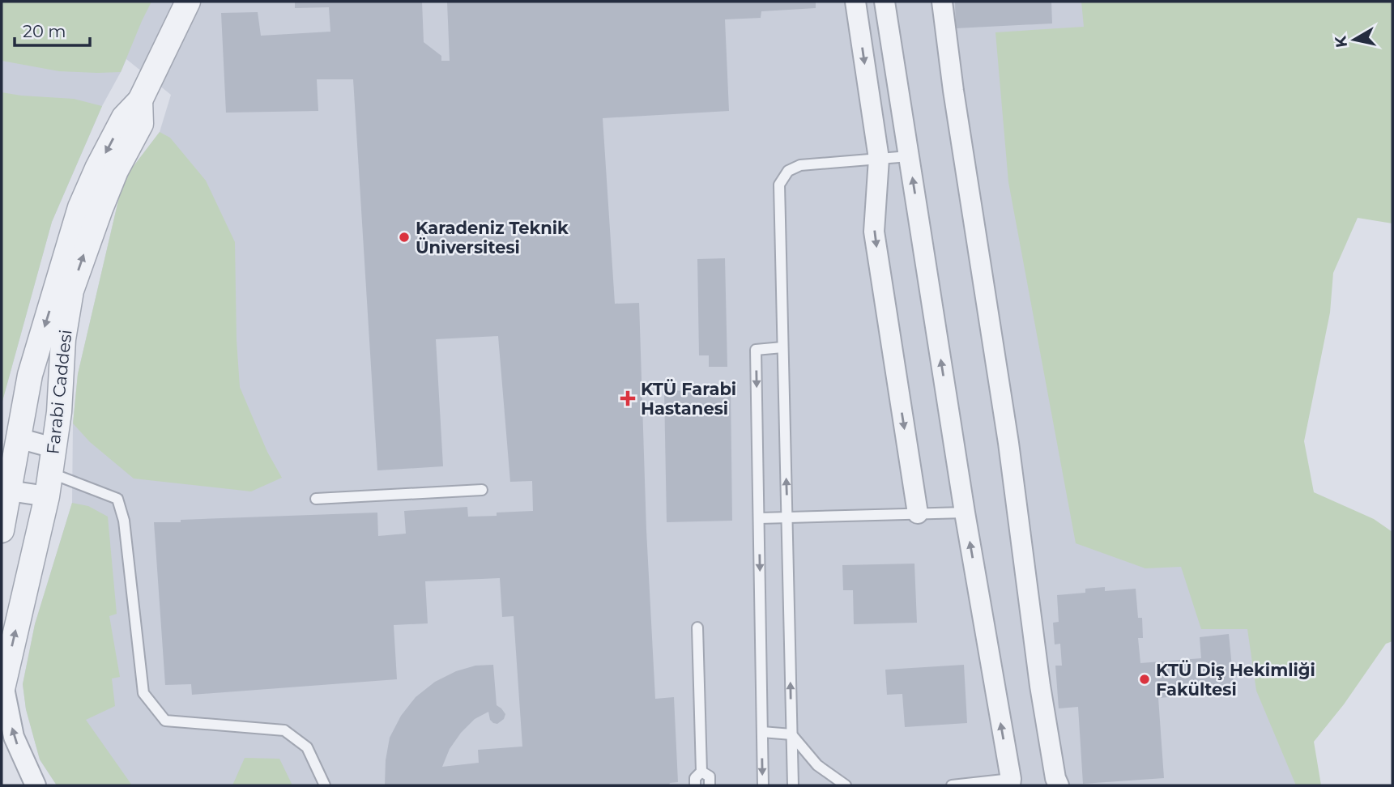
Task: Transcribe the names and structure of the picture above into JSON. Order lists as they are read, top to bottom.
{
  "streets": {
    "street": ["Farabi Caddesi"]
  },
  "places": {
    "other": ["Karadeniz Teknik Üniversitesi", "KTÜ Diş Hekimliği Fakültesi"],
    "health": ["KTÜ Farabi Hastanesi"]
  },
  "scale_bar": "20 m",
  "north": "left"
}
